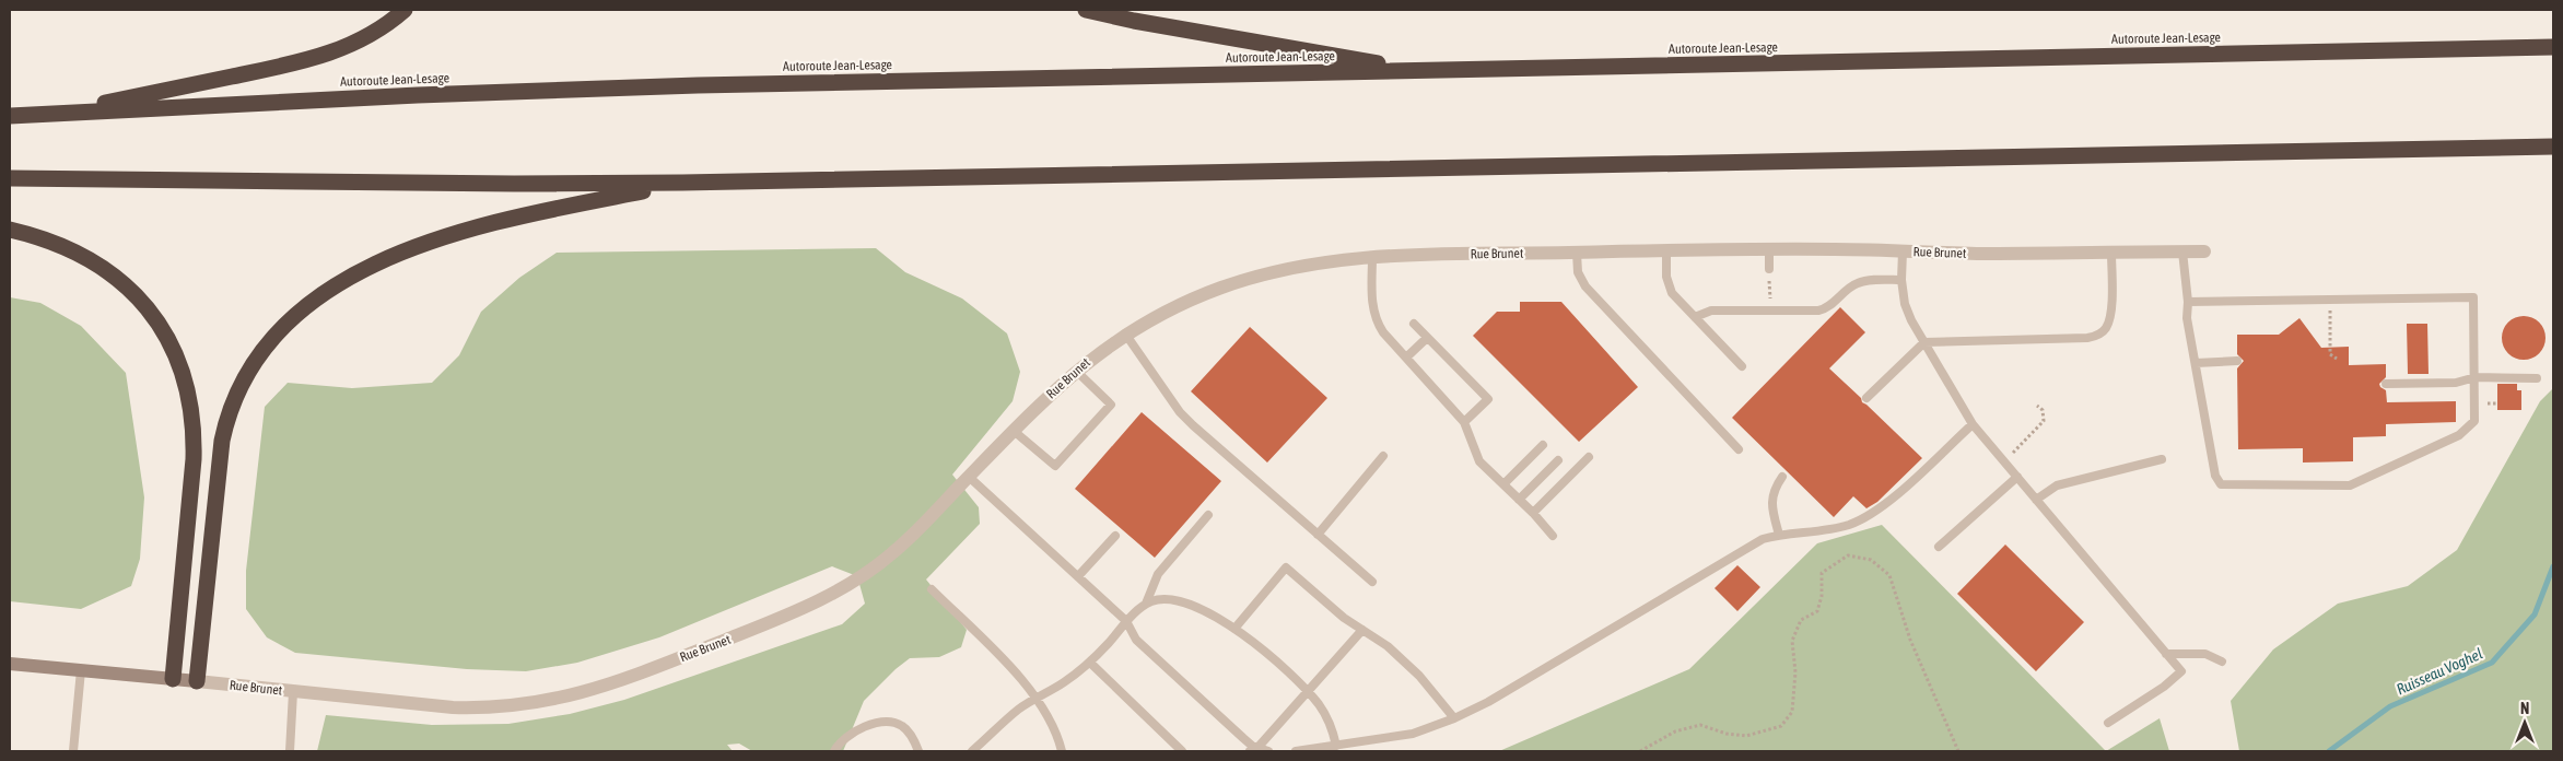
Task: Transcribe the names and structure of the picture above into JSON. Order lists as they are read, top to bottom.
{
  "streets": {
    "highway": ["Autoroute Jean-Lesage"],
    "street": ["Rue Brunet"]
  },
  "water": ["Ruisseau Voghel"],
  "north": "top"
}
